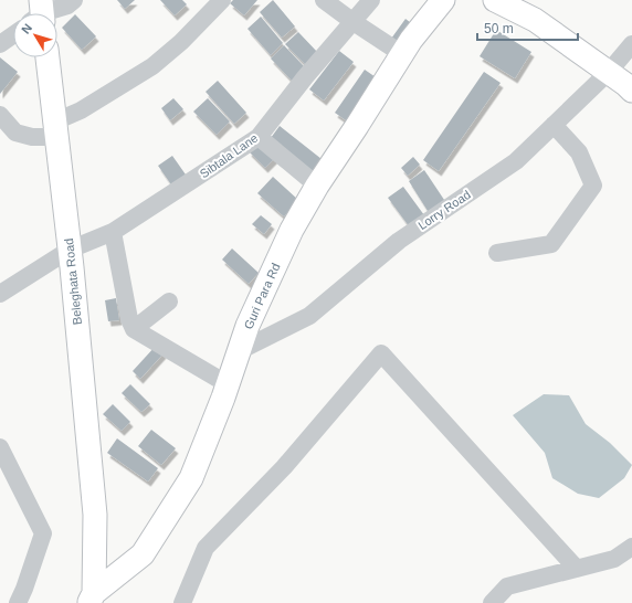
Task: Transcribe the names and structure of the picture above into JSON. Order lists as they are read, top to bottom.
{
  "streets": {
    "main road": ["Beleghata Road", "Guri Para Rd"],
    "street": ["Sibtala Lane", "Lorry Road"]
  },
  "crossings": [
    ["Sibtala Lane", "Beleghata Road"],
    ["Lorry Road", "Guri Para Rd"],
    ["Beleghata Road", "Guri Para Rd"]
  ],
  "scale_bar": "50 m",
  "north": "top left"
}
